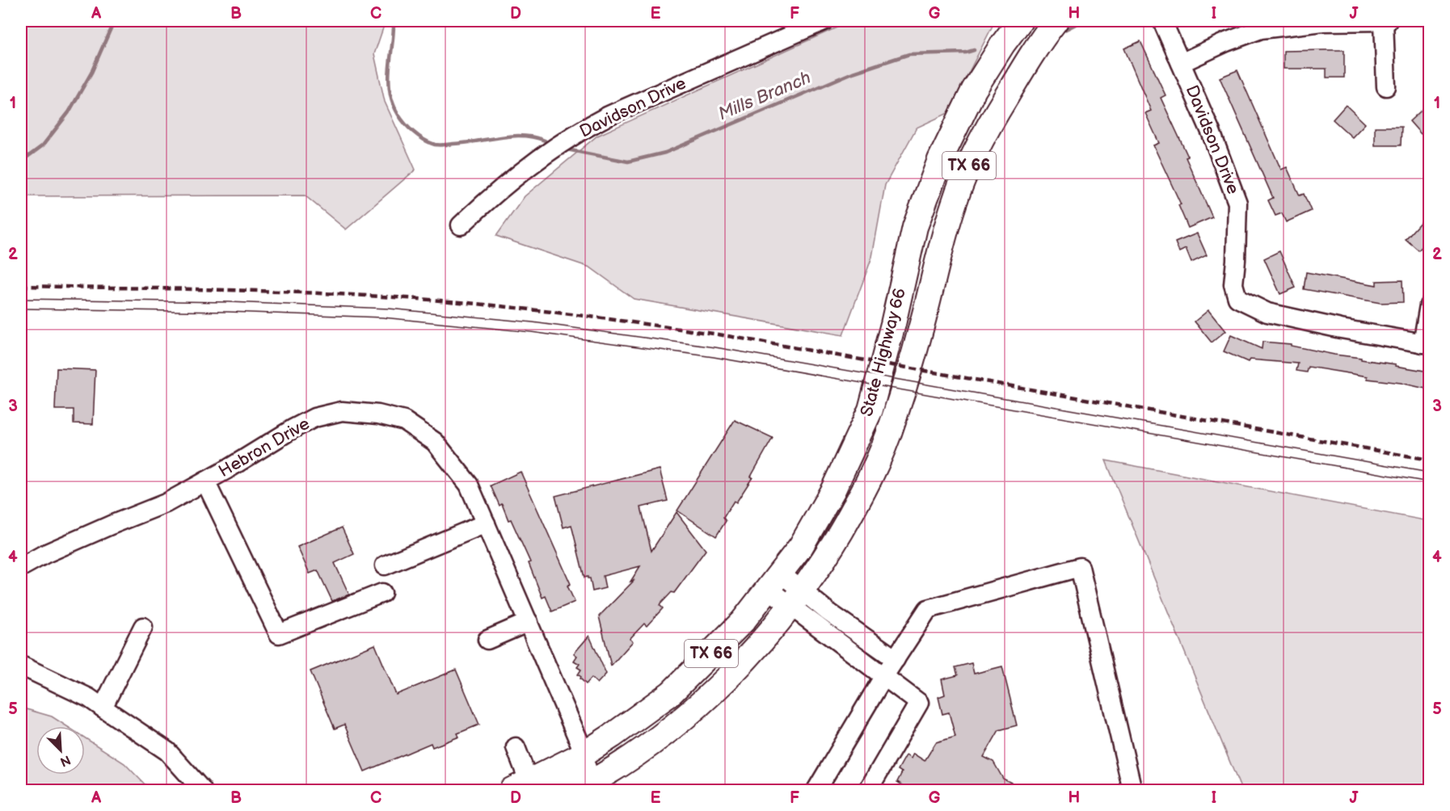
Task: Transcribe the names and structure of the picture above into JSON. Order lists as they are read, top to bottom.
{
  "streets": {
    "main road": ["TX 66", "State Highway 66"],
    "street": ["Davidson Drive", "Hebron Drive"]
  },
  "crossings": [
    ["State Highway 66", "Hebron Drive"]
  ],
  "water": ["Mills Branch"],
  "north": "bottom right",
  "grid": {
    "columns": [
      "A",
      "B",
      "C",
      "D",
      "E",
      "F",
      "G",
      "H",
      "I",
      "J"
    ],
    "rows": [
      "1",
      "2",
      "3",
      "4",
      "5"
    ]
  }
}
